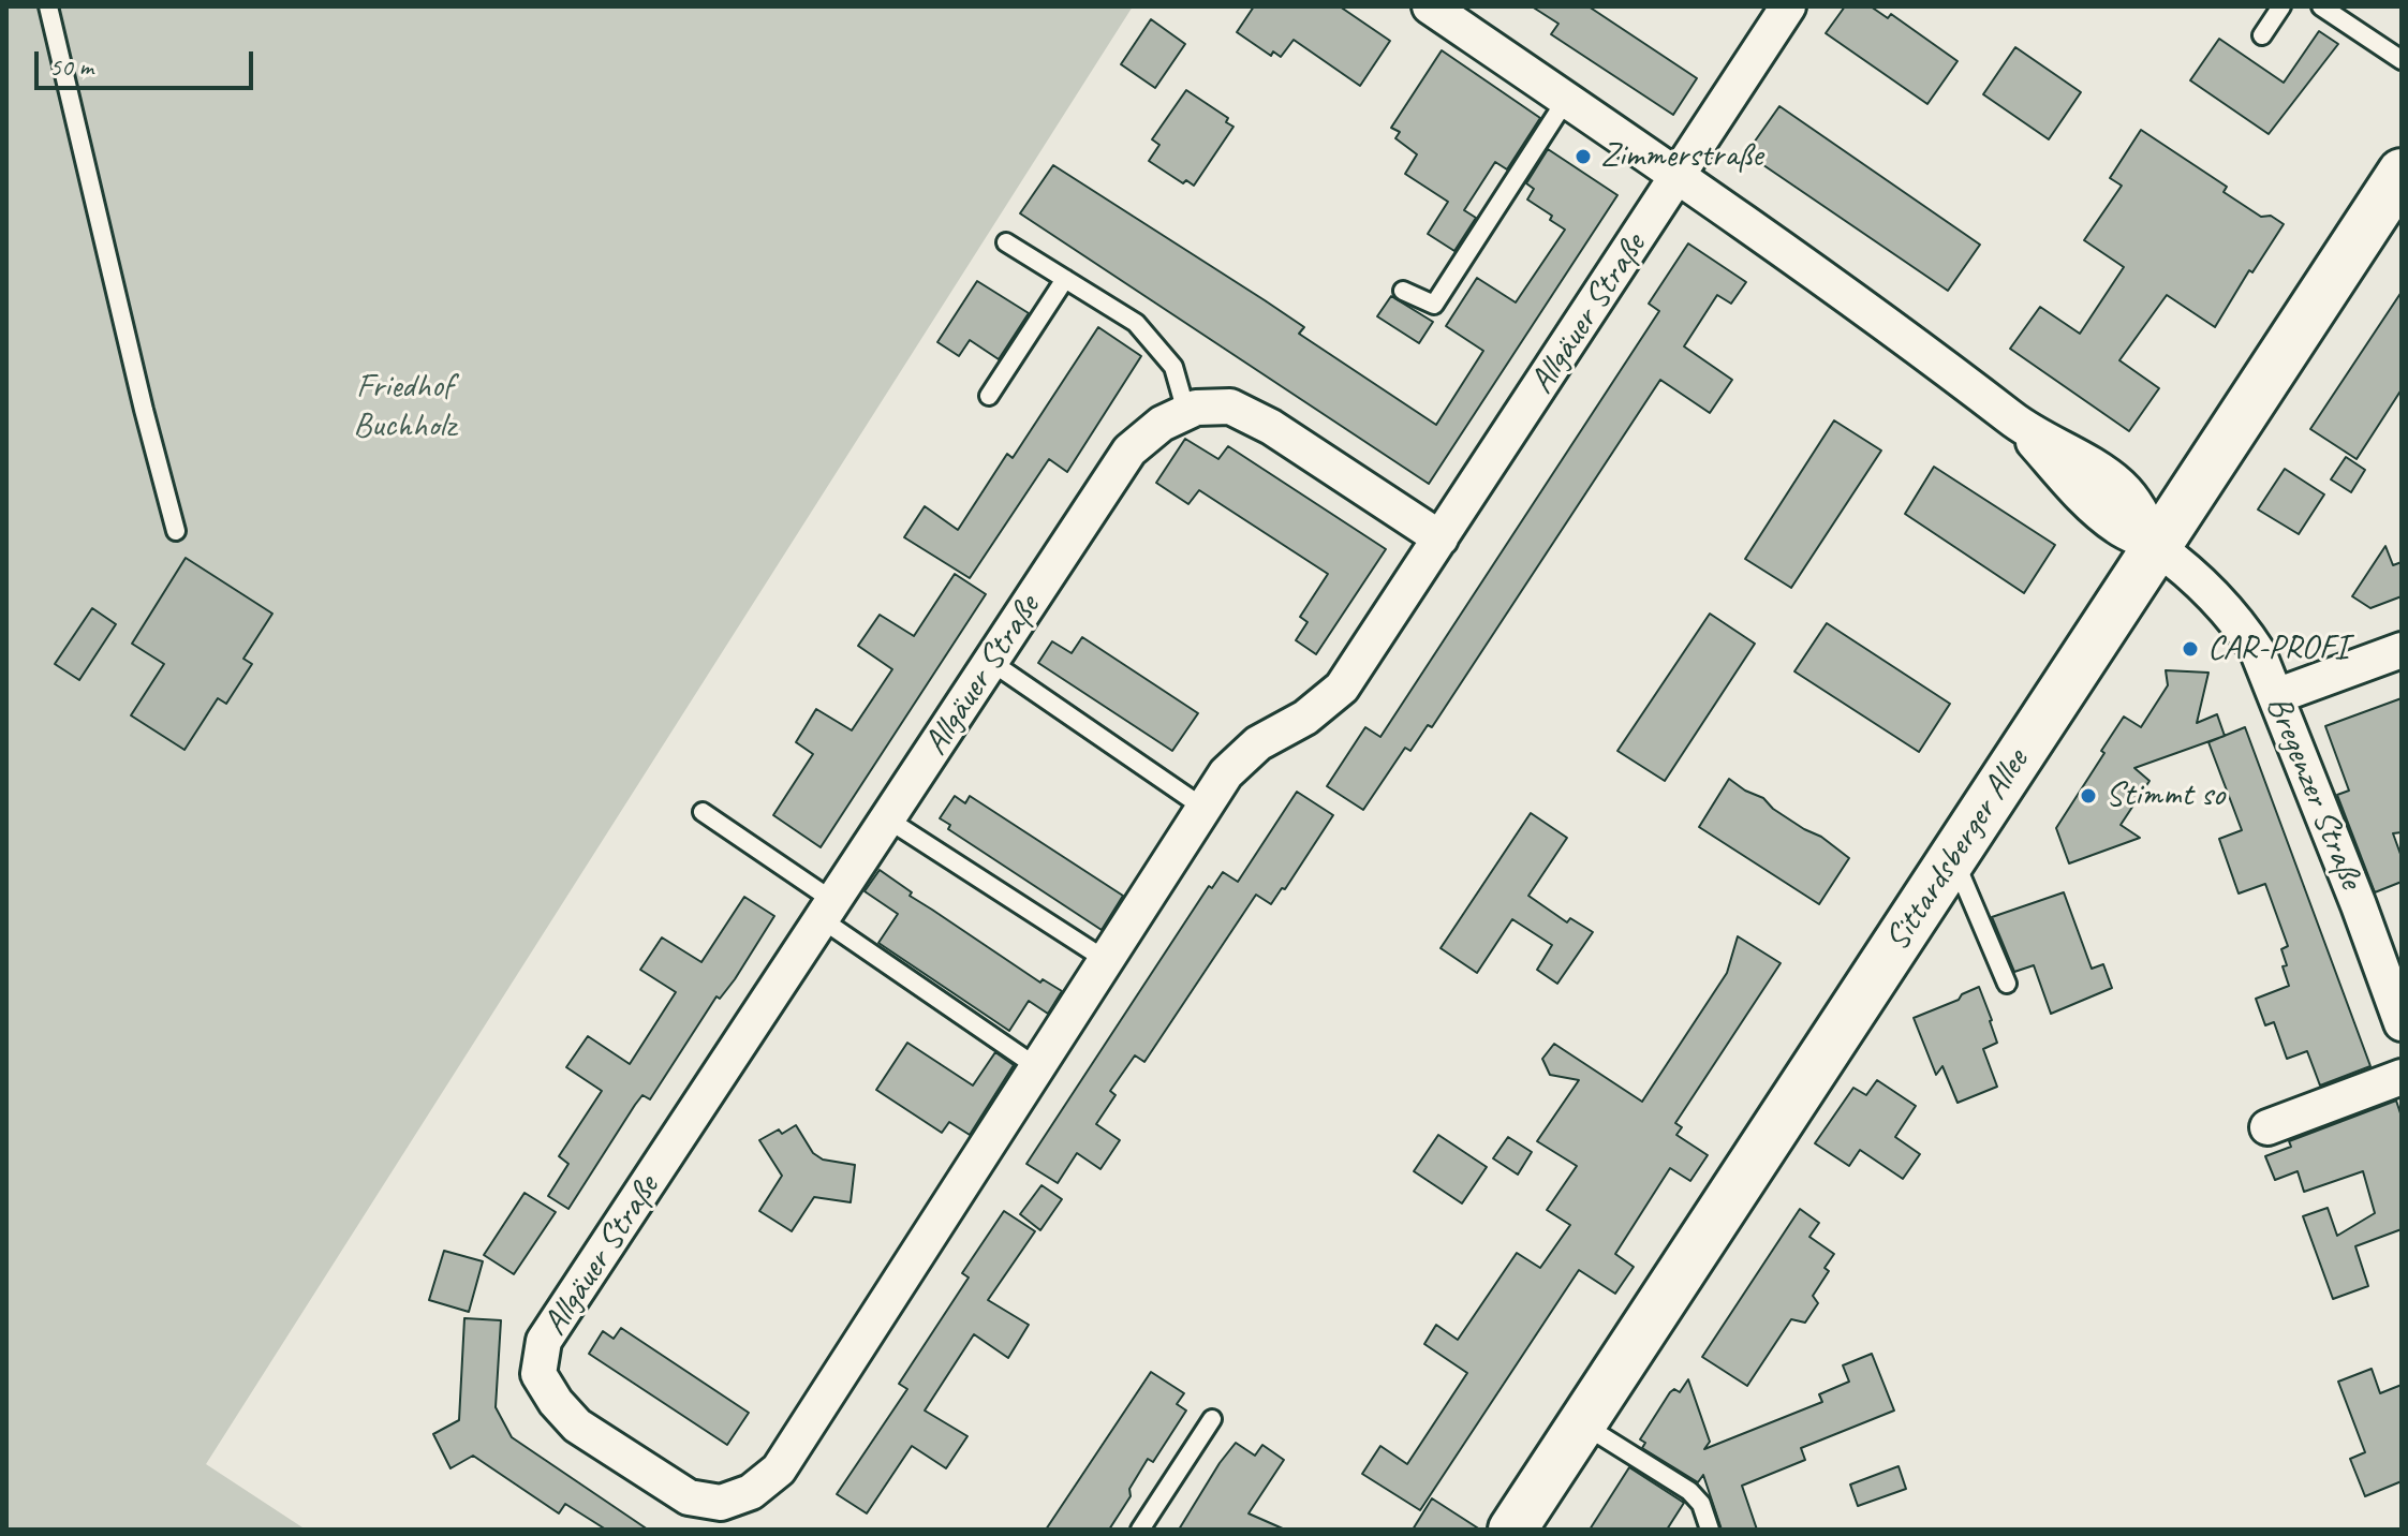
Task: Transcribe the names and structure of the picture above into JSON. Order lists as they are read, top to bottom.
{
  "streets": {
    "main road": ["Sittardsberger Allee"],
    "street": ["Allgäuer Straße", "Bregenzer Straße"]
  },
  "crossings": [
    ["Bregenzer Straße", "Sittardsberger Allee"]
  ],
  "parks": ["Friedhof Buchholz"],
  "places": ["Zimmerstraße", "CAR-PROFI", "Stimmt so"],
  "scale_bar": "50 m"
}
